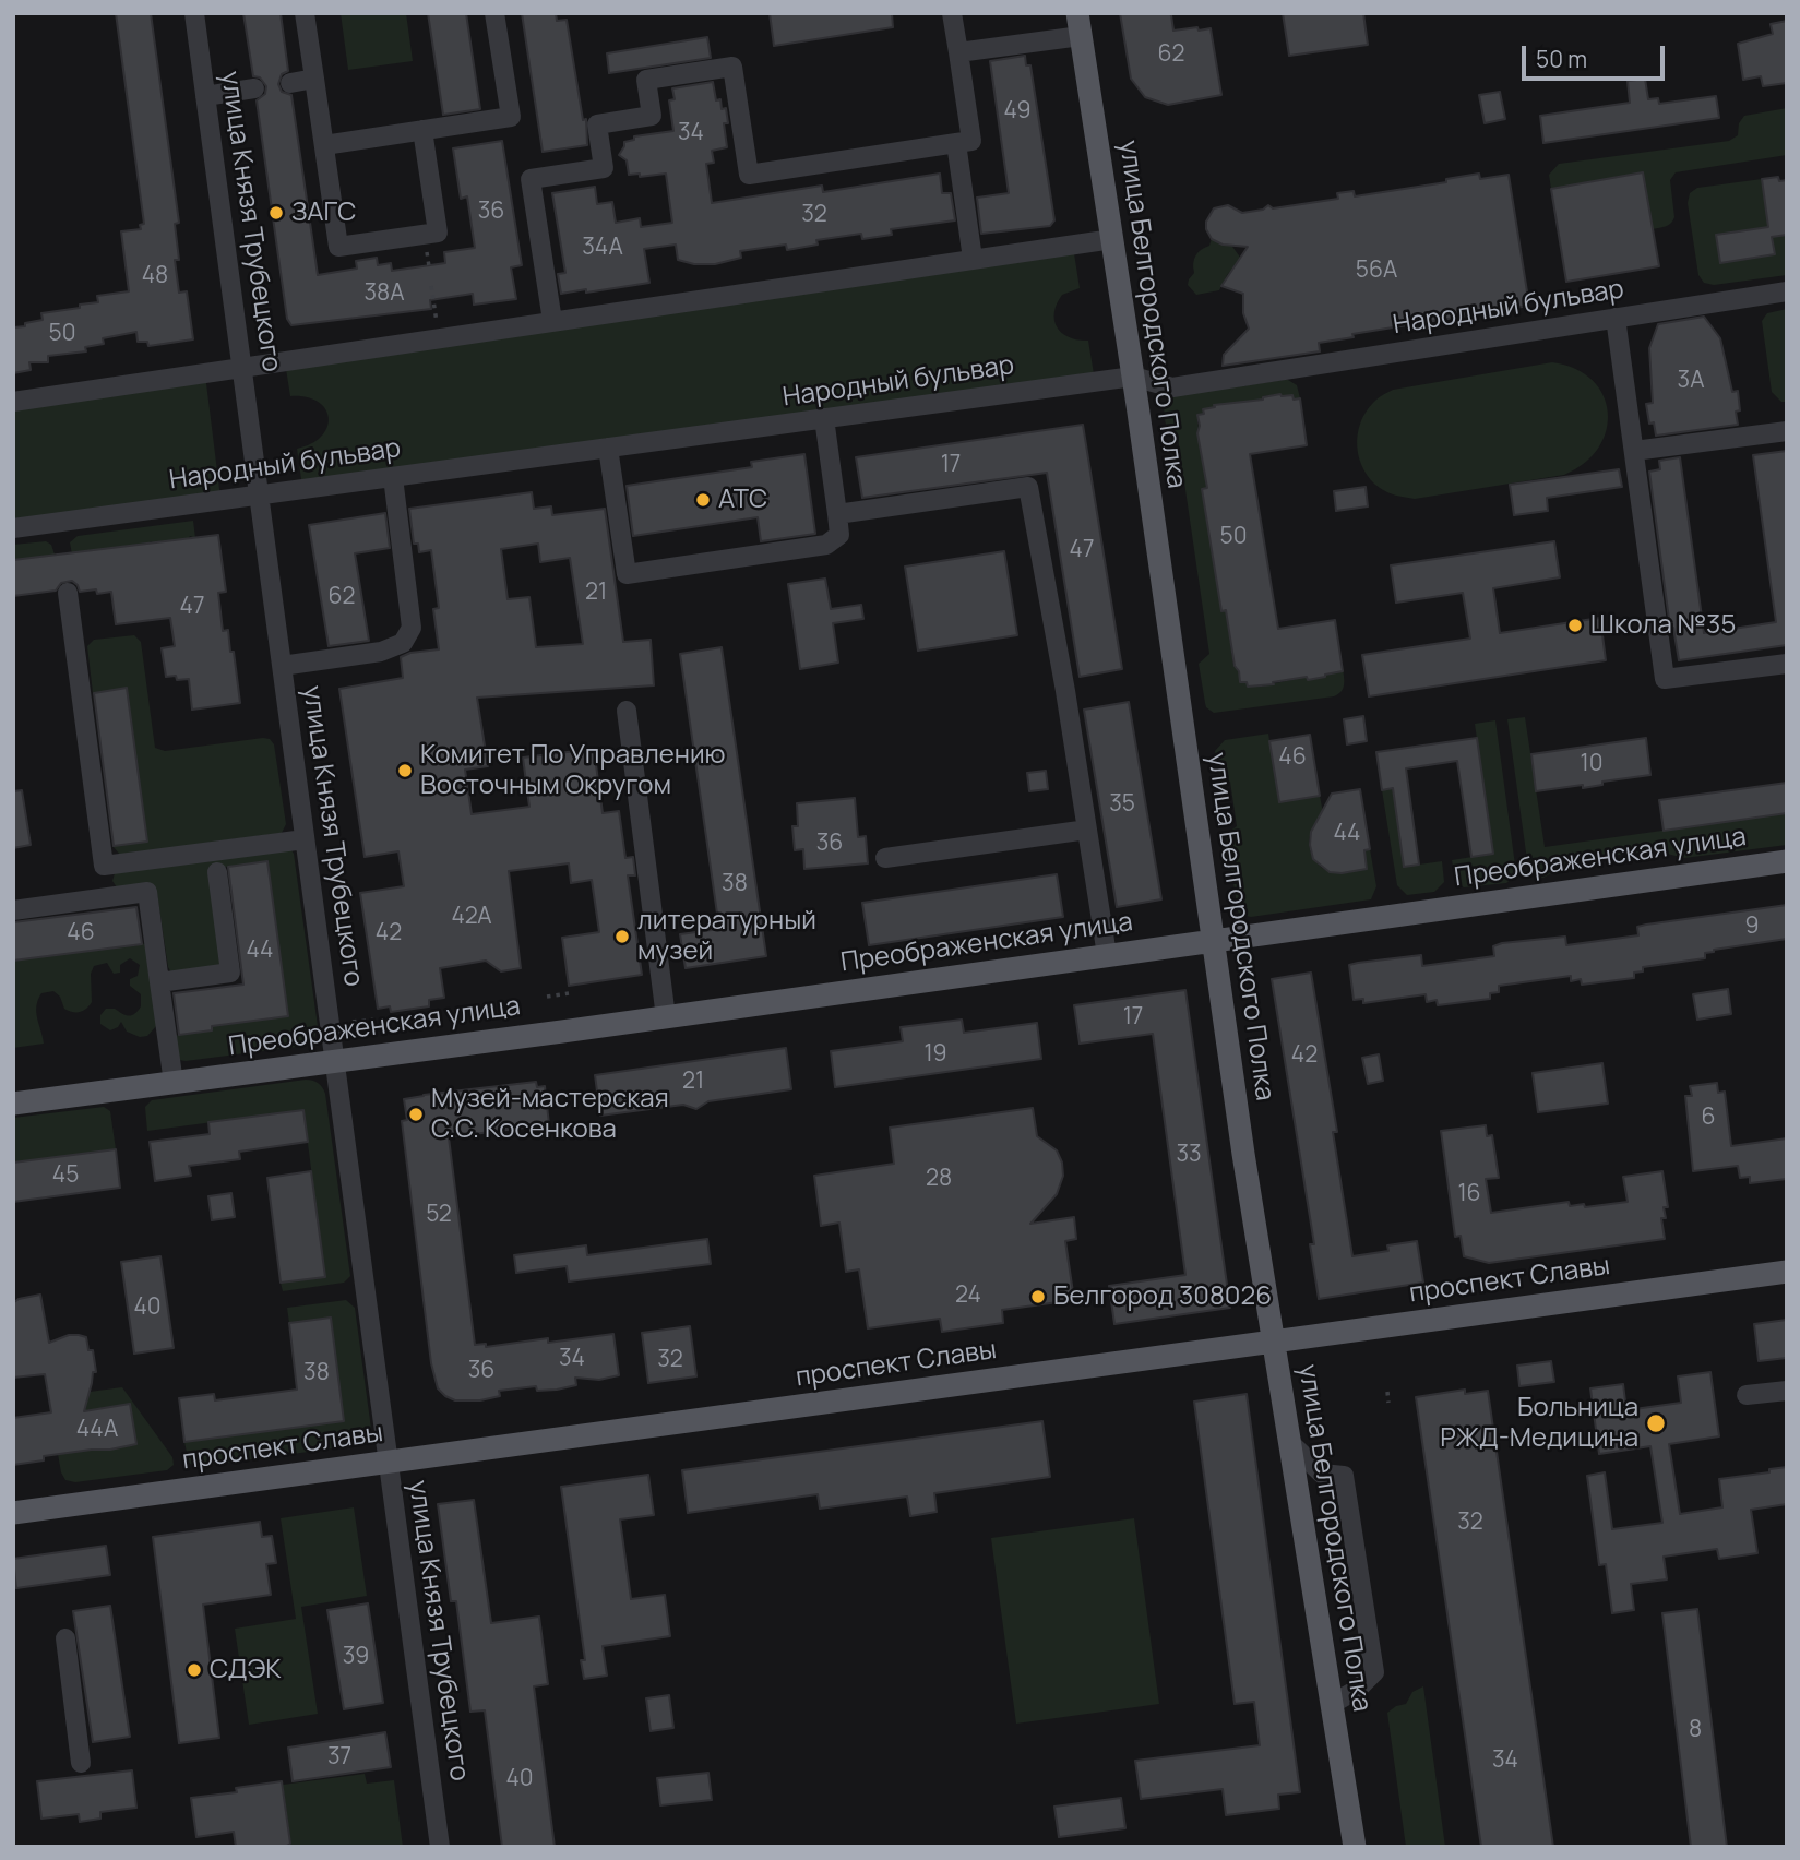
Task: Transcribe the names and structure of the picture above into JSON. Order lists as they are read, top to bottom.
{
  "streets": {
    "main road": ["улица Белгородского Полка", "Преображенская улица", "проспект Славы"],
    "street": ["улица Князя Трубецкого", "Народный бульвар"]
  },
  "crossings": [
    ["улица Князя Трубецкого", "Народный бульвар"],
    ["улица Князя Трубецкого", "Преображенская улица"],
    ["улица Князя Трубецкого", "проспект Славы"],
    ["Народный бульвар", "улица Белгородского Полка"],
    ["улица Белгородского Полка", "Преображенская улица"],
    ["улица Белгородского Полка", "проспект Славы"]
  ],
  "places": [
    "ЗАГС",
    "АТС",
    "Школа №35",
    "Комитет По Управлению Восточным Округом",
    "литературный музей",
    "Музей-мастерская С.С. Косенкова",
    "Белгород 308026",
    "Больница РЖД-Медицина",
    "СДЭК"
  ],
  "house_numbers": [
    "62",
    "49",
    "34",
    "36",
    "32",
    "34А",
    "56А",
    "48",
    "38А",
    "50",
    "3А",
    "17",
    "50",
    "47",
    "21",
    "62",
    "47",
    "46",
    "10",
    "35",
    "44",
    "36",
    "38",
    "42А",
    "9",
    "46",
    "42",
    "44",
    "17",
    "19",
    "42",
    "21",
    "6",
    "33",
    "45",
    "28",
    "16",
    "52",
    "24",
    "40",
    "34",
    "32",
    "36",
    "38",
    "44А",
    "32",
    "39",
    "8",
    "37",
    "34",
    "40"
  ],
  "scale_bar": "50 m"
}
